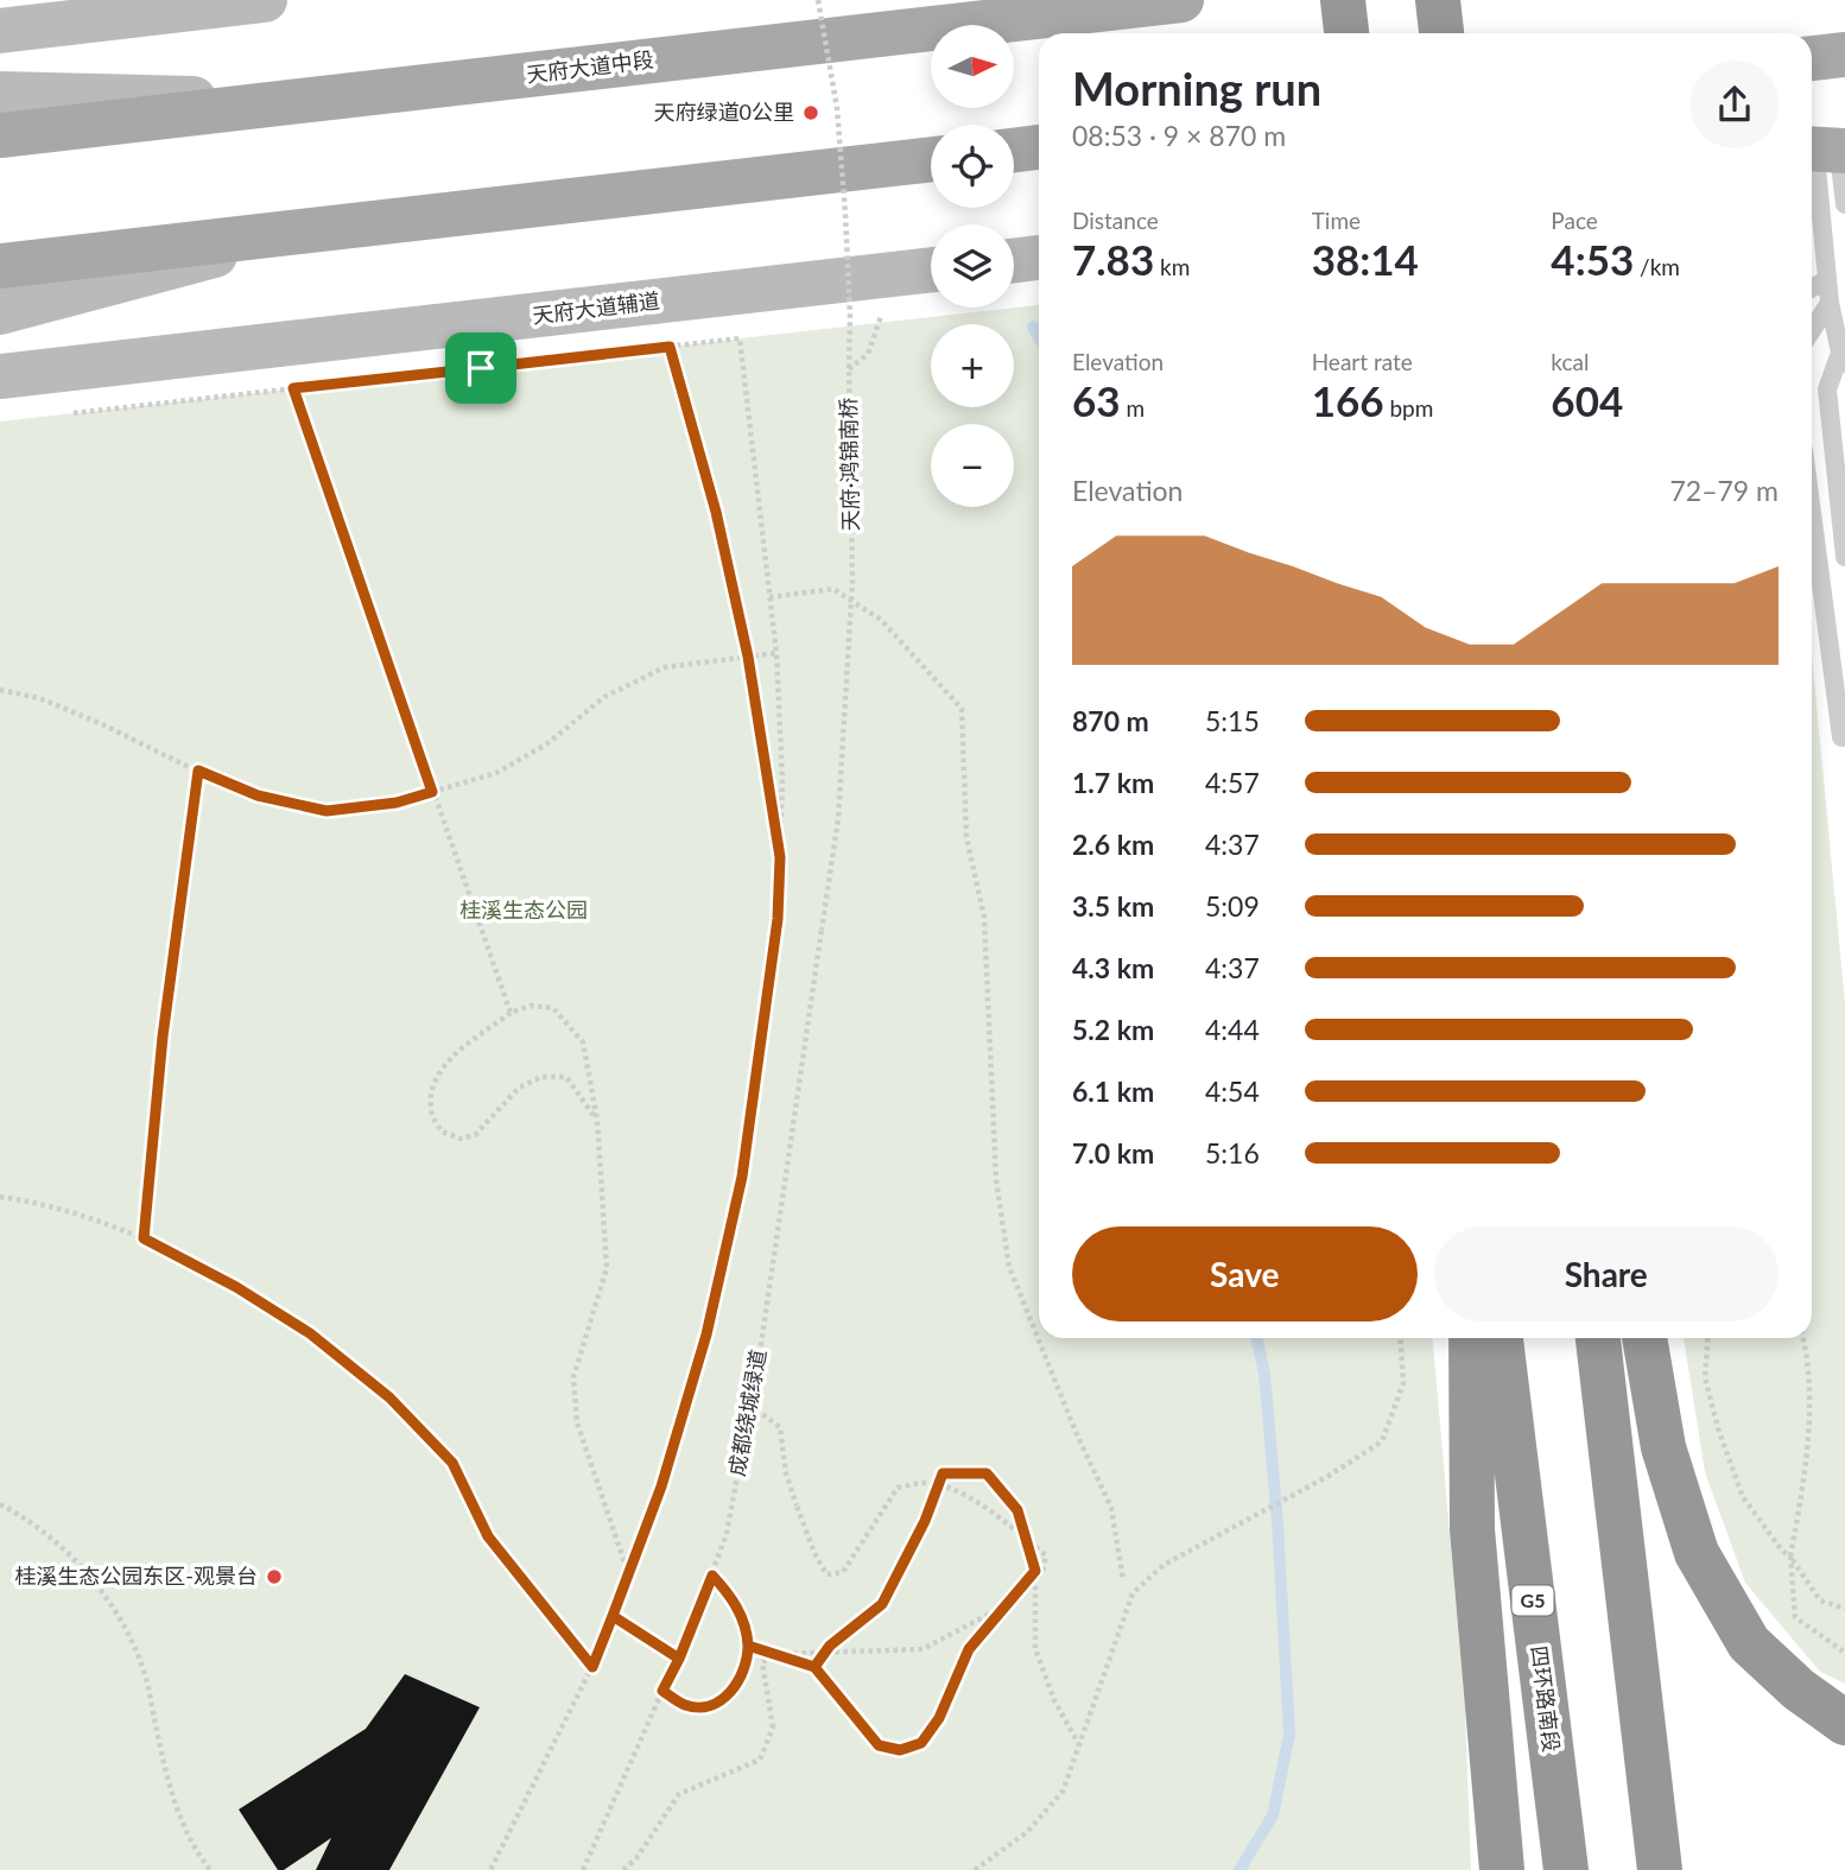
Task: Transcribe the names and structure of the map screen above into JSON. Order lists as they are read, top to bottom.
{
  "streets": {
    "highway": ["G5", "四环路南段"],
    "main road": ["天府大道中段"],
    "street": ["天府大道辅道"],
    "path": ["天府·鸿锦南桥", "成都绕城绿道"]
  },
  "crossings": [
    ["天府·鸿锦南桥", "成都绕城绿道"]
  ],
  "parks": ["桂溪生态公园"],
  "places": ["天府绿道0公里", "桂溪生态公园东区-观景台"],
  "north": "right",
  "page": {
    "map_buttons": ["+", "−"],
    "heading": ["Morning run", "08:53 · 9 × 870 m"],
    "stats": [
      ["Distance", "7.83 km"],
      ["Time", "38:14"],
      ["Pace", "4:53 /km"],
      ["Elevation", "63 m"],
      ["Heart rate", "166 bpm"],
      ["kcal", "604"]
    ],
    "chart": ["Elevation", "72–79 m"],
    "list": [
      {
        "name": "870 m",
        "note": "5:15"
      },
      {
        "name": "1.7 km",
        "note": "4:57"
      },
      {
        "name": "2.6 km",
        "note": "4:37"
      },
      {
        "name": "3.5 km",
        "note": "5:09"
      },
      {
        "name": "4.3 km",
        "note": "4:37"
      },
      {
        "name": "5.2 km",
        "note": "4:44"
      },
      {
        "name": "6.1 km",
        "note": "4:54"
      },
      {
        "name": "7.0 km",
        "note": "5:16"
      }
    ],
    "buttons": ["Save", "Share"]
  }
}
